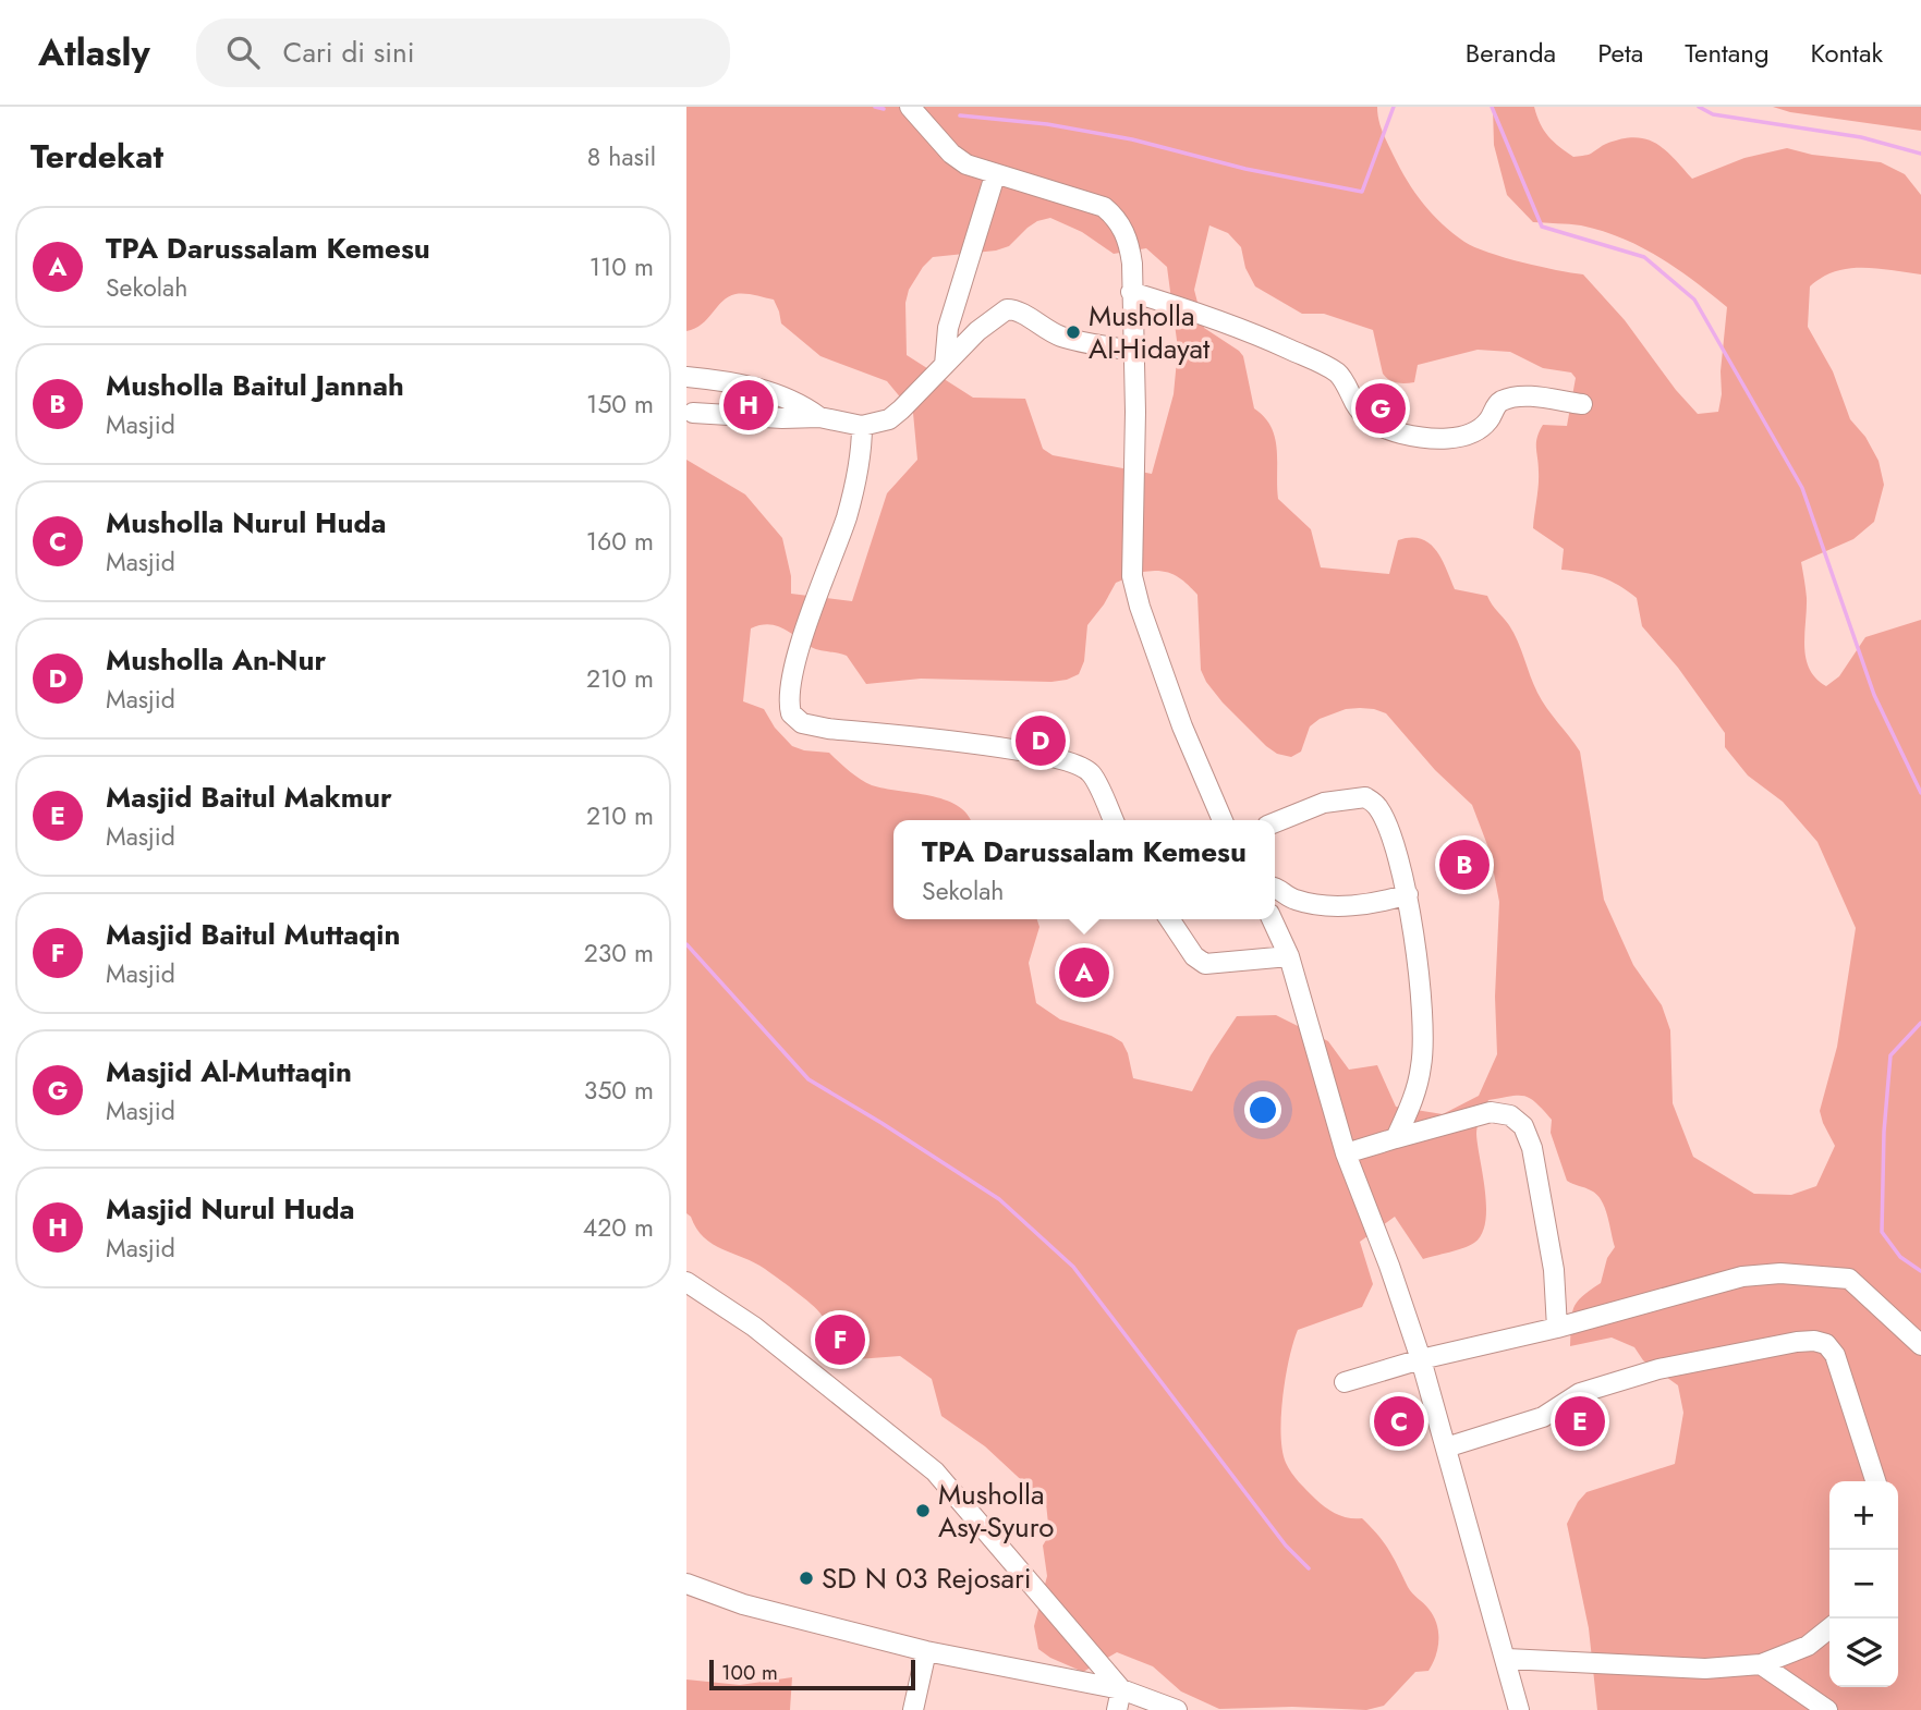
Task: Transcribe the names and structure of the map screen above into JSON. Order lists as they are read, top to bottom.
{
  "places": ["Musholla Al-Hidayat", "Musholla Asy-Syuro", "SD N 03 Rejosari"],
  "scale_bar": "100 m",
  "page": {
    "header": "Atlasly",
    "search": "Cari di sini",
    "nav": [
      "Beranda",
      "Peta",
      "Tentang",
      "Kontak"
    ],
    "heading": ["Terdekat", "8 hasil"],
    "list": [
      {
        "mark": "A",
        "name": "TPA Darussalam Kemesu",
        "note": "Sekolah",
        "value": "110 m"
      },
      {
        "mark": "B",
        "name": "Musholla Baitul Jannah",
        "note": "Masjid",
        "value": "150 m"
      },
      {
        "mark": "C",
        "name": "Musholla Nurul Huda",
        "note": "Masjid",
        "value": "160 m"
      },
      {
        "mark": "D",
        "name": "Musholla An-Nur",
        "note": "Masjid",
        "value": "210 m"
      },
      {
        "mark": "E",
        "name": "Masjid Baitul Makmur",
        "note": "Masjid",
        "value": "210 m"
      },
      {
        "mark": "F",
        "name": "Masjid Baitul Muttaqin",
        "note": "Masjid",
        "value": "230 m"
      },
      {
        "mark": "G",
        "name": "Masjid Al-Muttaqin",
        "note": "Masjid",
        "value": "350 m"
      },
      {
        "mark": "H",
        "name": "Masjid Nurul Huda",
        "note": "Masjid",
        "value": "420 m"
      }
    ],
    "pins": [
      "H",
      "G",
      "D",
      "B",
      "A",
      "F",
      "C",
      "E"
    ],
    "popup": ["TPA Darussalam Kemesu", "Sekolah"],
    "map_buttons": ["+", "−"],
    "scale": "100 m"
  }
}
